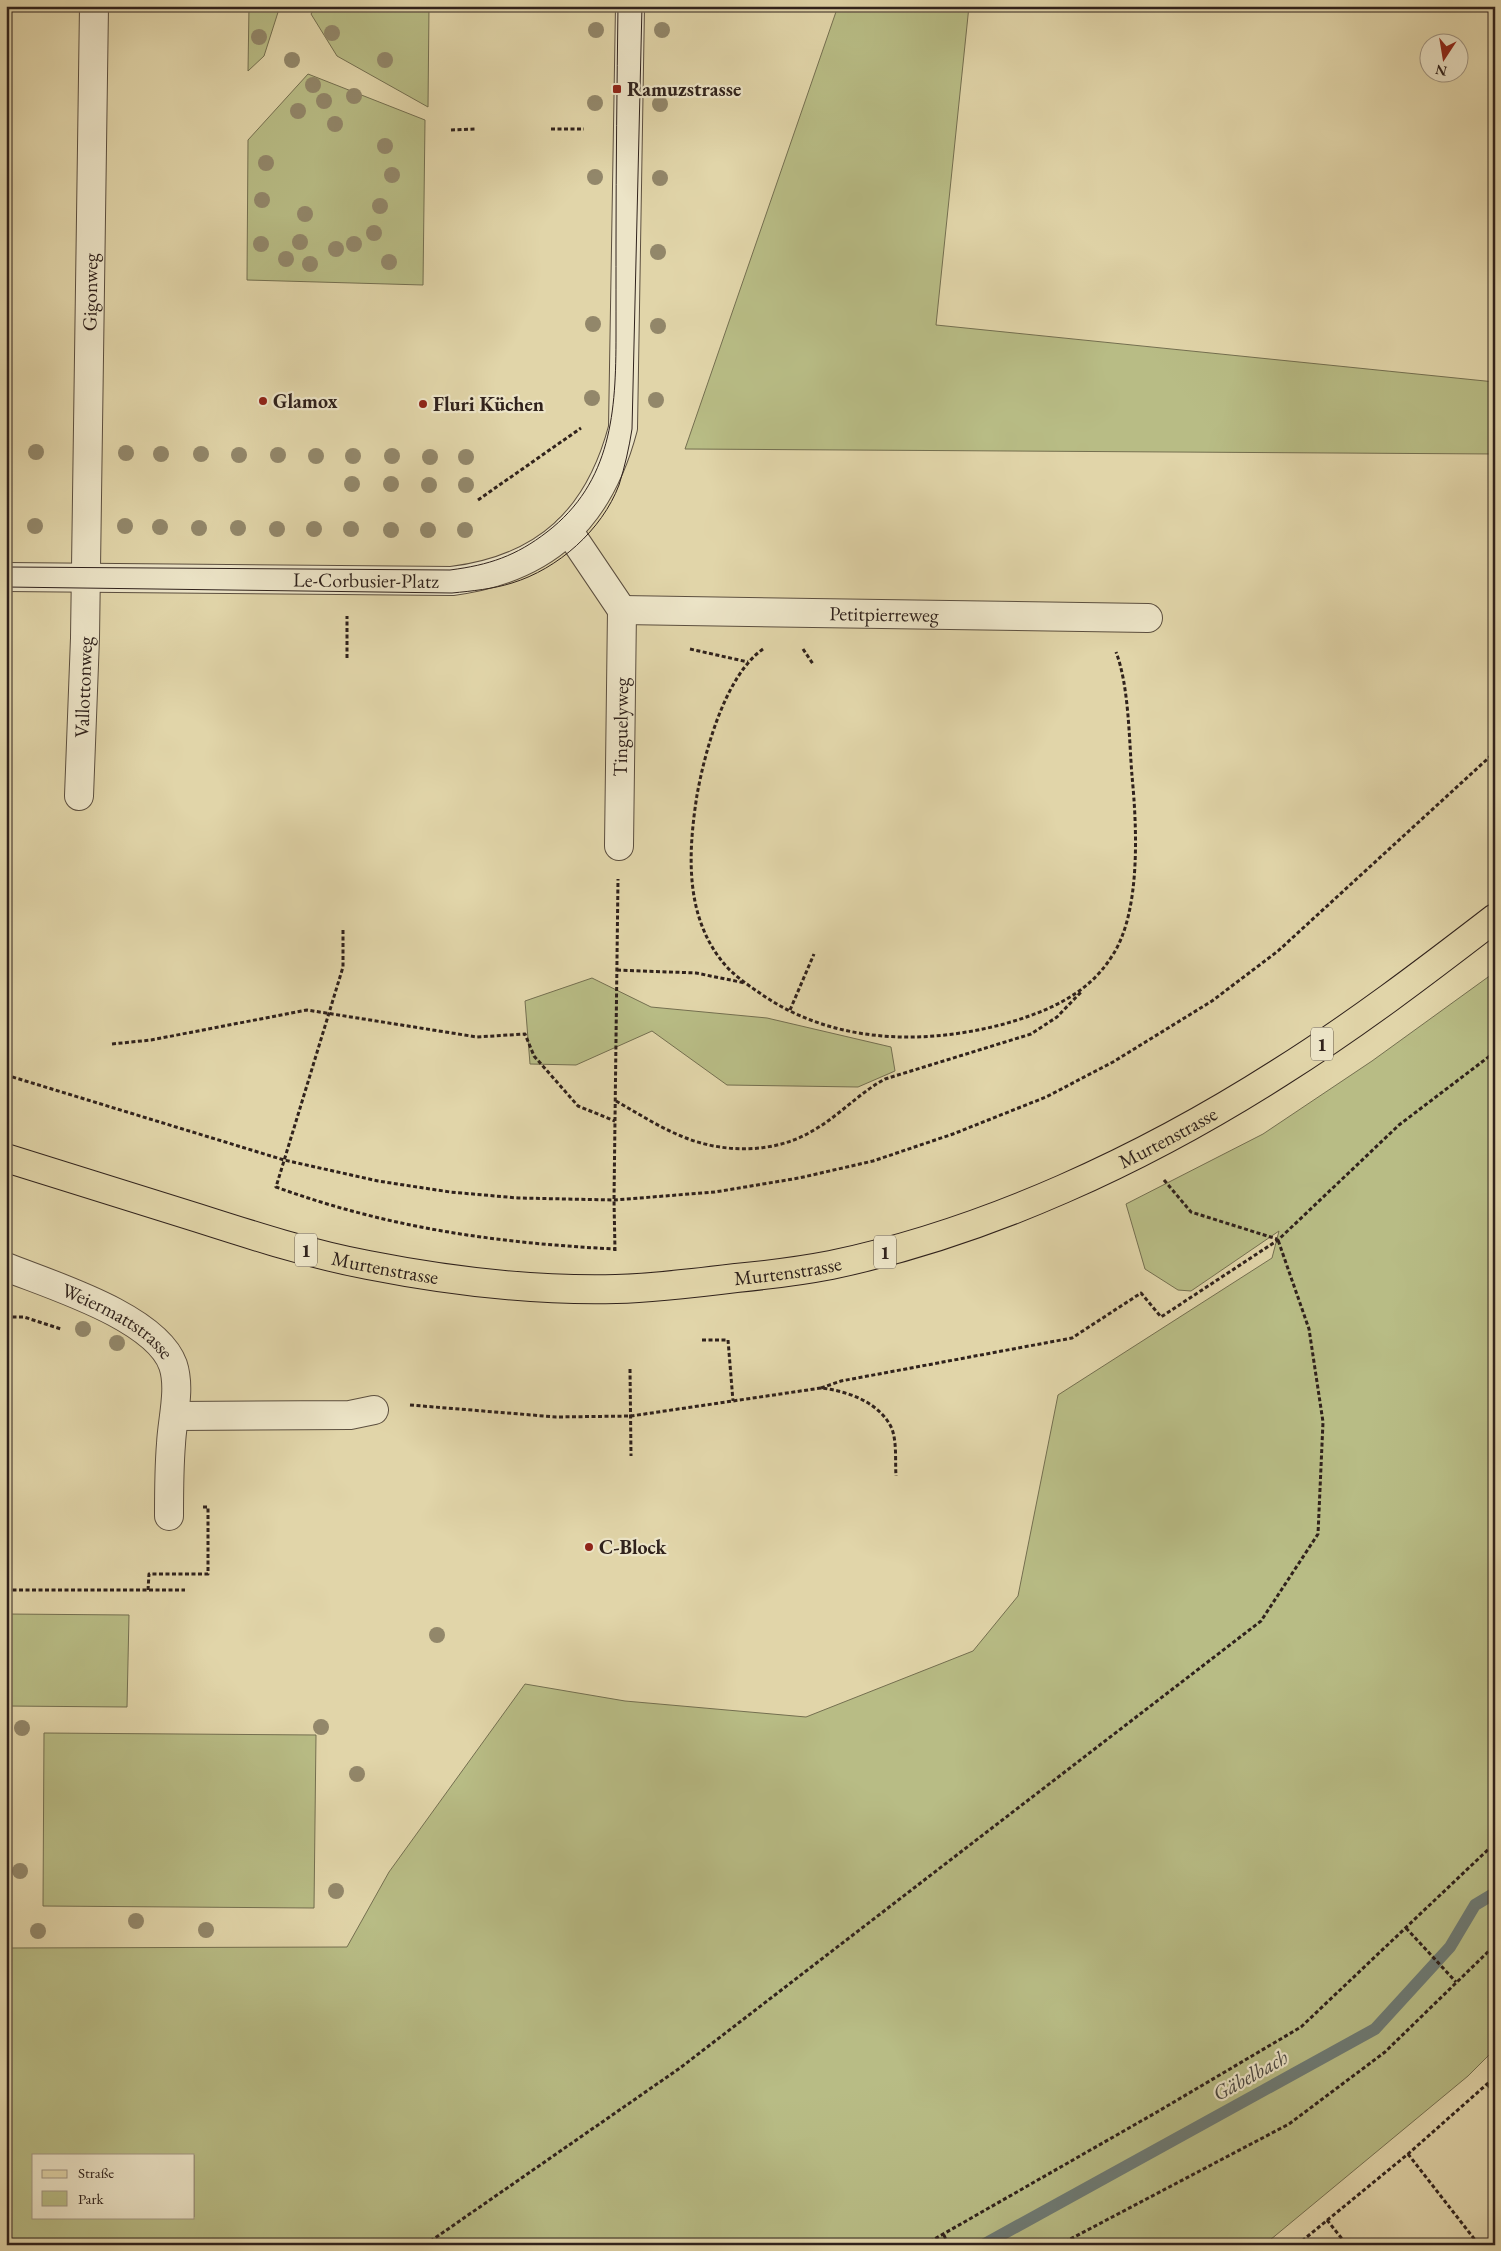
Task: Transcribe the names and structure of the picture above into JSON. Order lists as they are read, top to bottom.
{
  "streets": {
    "main road": ["1", "Murtenstrasse"],
    "street": [
      "Gigonweg",
      "Le-Corbusier-Platz",
      "Petitpierreweg",
      "Vallottonweg",
      "Tinguelyweg",
      "Weiermattstrasse"
    ]
  },
  "crossings": [
    ["Gigonweg", "Le-Corbusier-Platz"],
    ["Gigonweg", "Vallottonweg"],
    ["Le-Corbusier-Platz", "Vallottonweg"],
    ["Petitpierreweg", "Tinguelyweg"]
  ],
  "water": ["Gäbelbach"],
  "places": {
    "transit": ["Ramuzstrasse"],
    "other": ["Glamox", "Fluri Küchen", "C-Block"]
  },
  "legend": ["Straße", "Park"],
  "north": "bottom"
}
